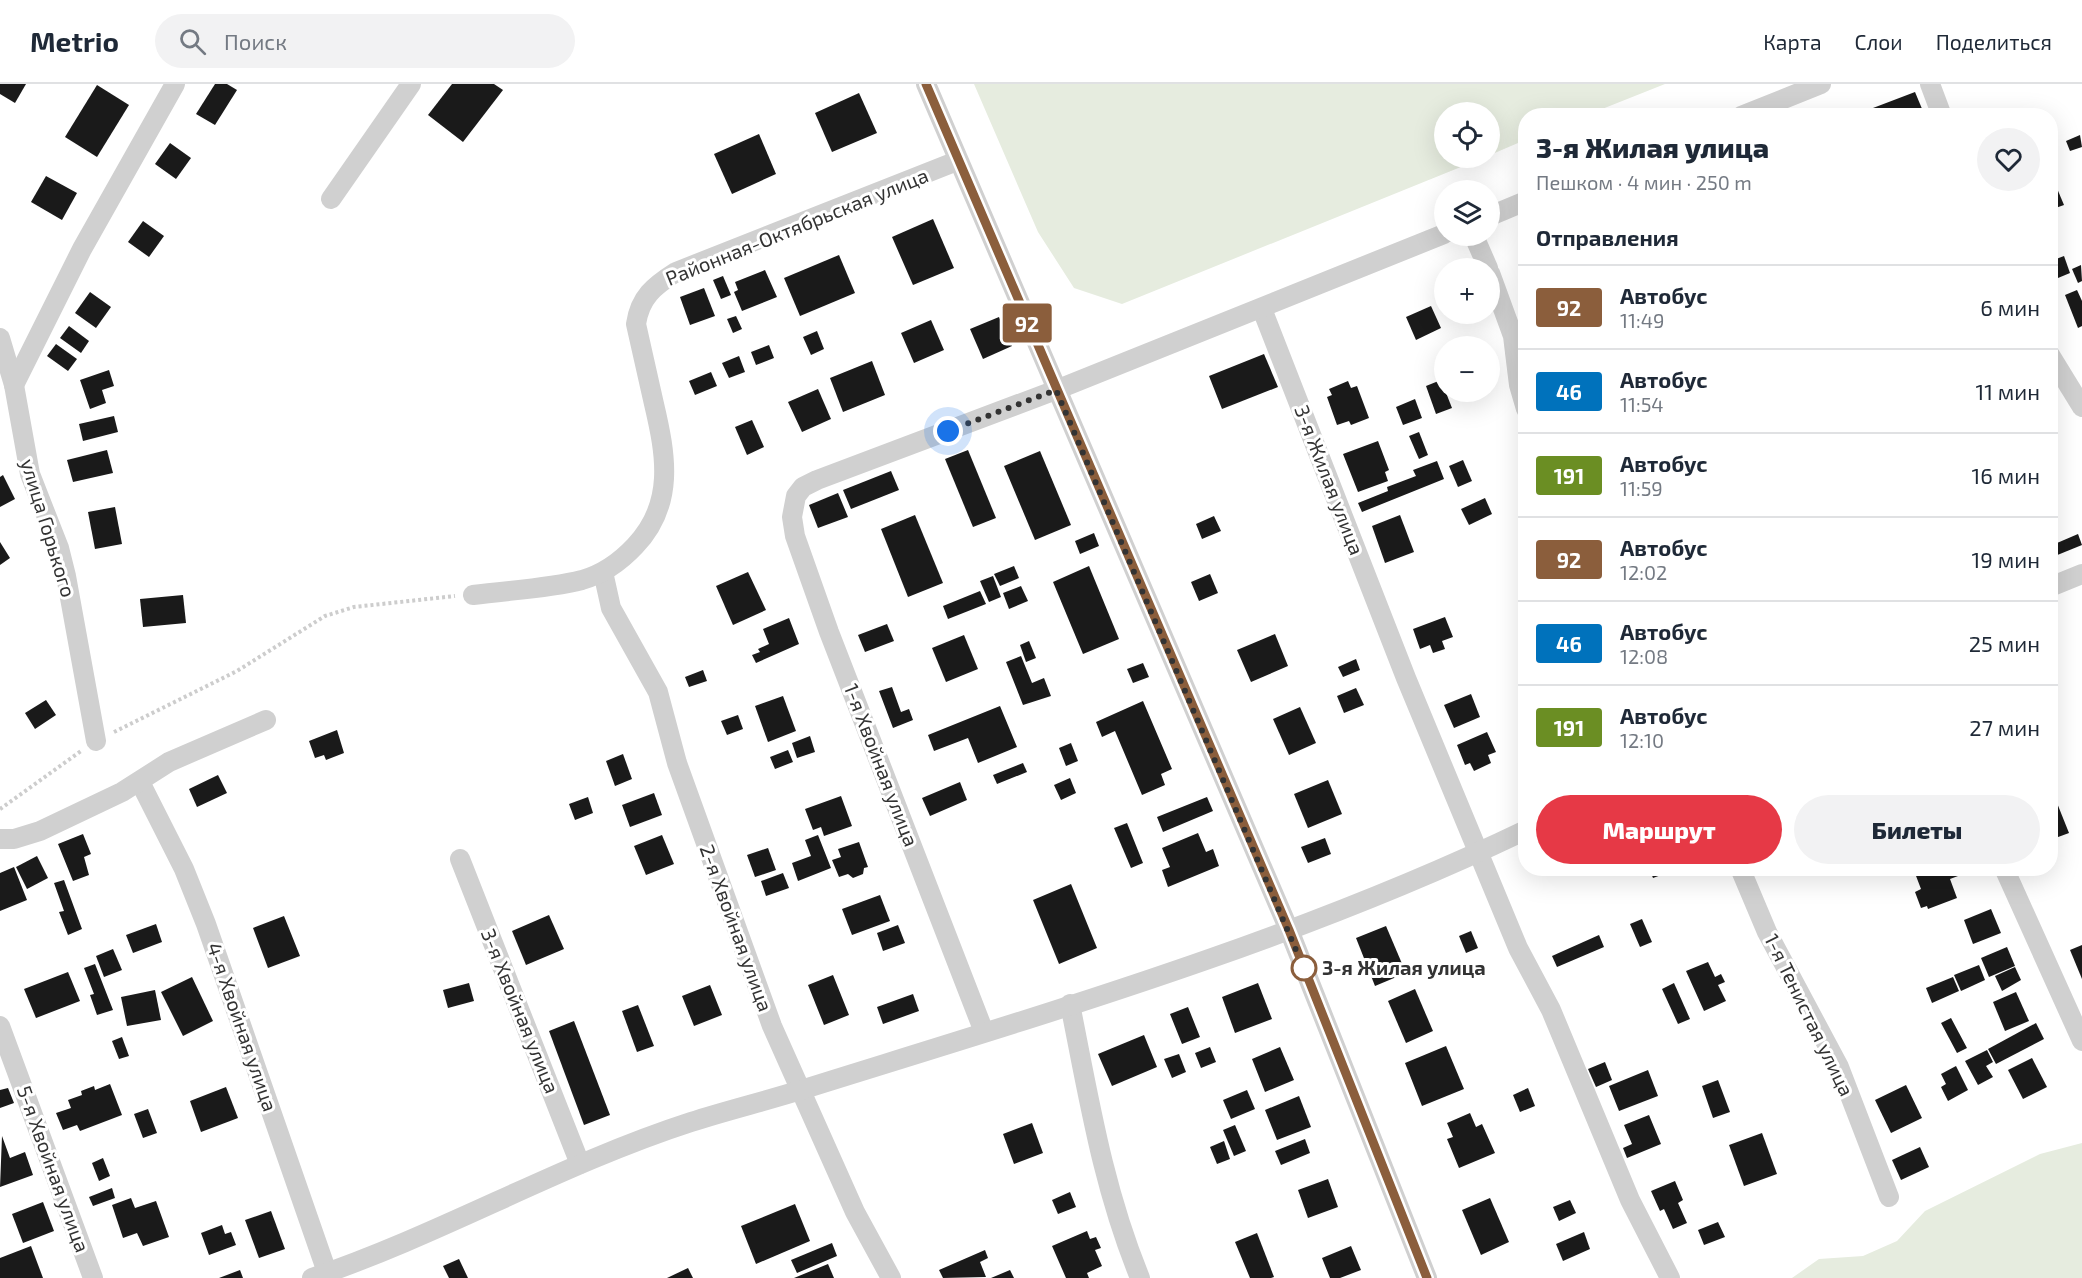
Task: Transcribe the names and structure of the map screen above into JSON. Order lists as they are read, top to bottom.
{
  "streets": {
    "street": [
      "Районная-Октябрьская улица",
      "3-я Жилая улица",
      "улица Горького",
      "1-я Хвойная улица",
      "2-я Хвойная улица",
      "3-я Хвойная улица",
      "1-я Тенистая улица",
      "4-я Хвойная улица",
      "5-я Хвойная улица"
    ]
  },
  "crossings": [
    ["Районная-Октябрьская улица", "2-я Хвойная улица"]
  ],
  "places": ["3-я Жилая улица"],
  "lines": ["bus line 92"],
  "page": {
    "header": "Metrio",
    "search": "Поиск",
    "nav": ["Карта", "Слои", "Поделиться"],
    "on_map": "92",
    "map_buttons": ["+", "−"],
    "heading": [
      ["3-я Жилая улица", "Пешком · 4 мин · 250 m"],
      "Отправления"
    ],
    "list": [
      {
        "mark": "92",
        "name": "Автобус",
        "note": "11:49",
        "value": "6 мин"
      },
      {
        "mark": "46",
        "name": "Автобус",
        "note": "11:54",
        "value": "11 мин"
      },
      {
        "mark": "191",
        "name": "Автобус",
        "note": "11:59",
        "value": "16 мин"
      },
      {
        "mark": "92",
        "name": "Автобус",
        "note": "12:02",
        "value": "19 мин"
      },
      {
        "mark": "46",
        "name": "Автобус",
        "note": "12:08",
        "value": "25 мин"
      },
      {
        "mark": "191",
        "name": "Автобус",
        "note": "12:10",
        "value": "27 мин"
      }
    ],
    "buttons": ["Маршрут", "Билеты"]
  }
}
